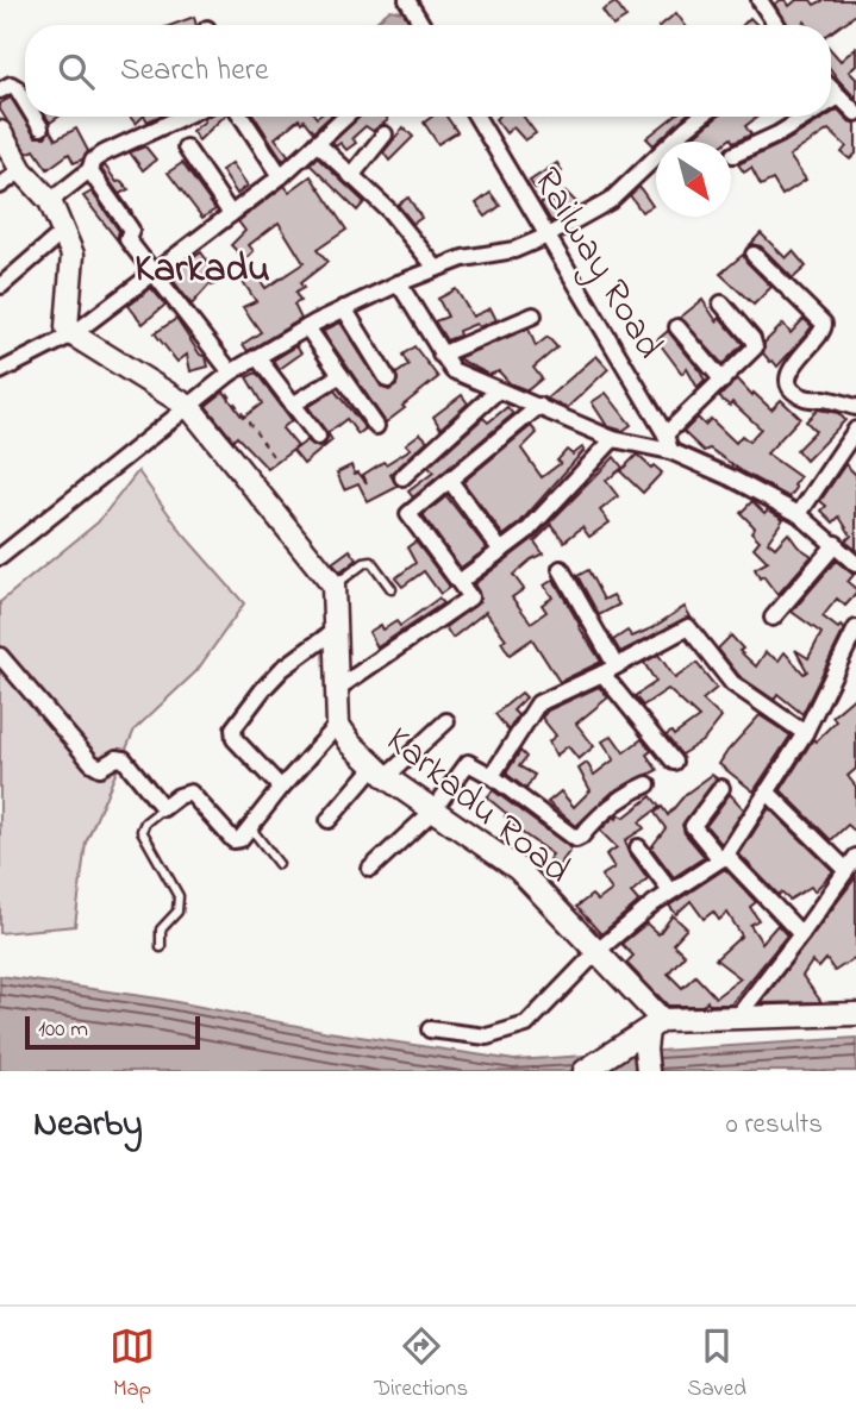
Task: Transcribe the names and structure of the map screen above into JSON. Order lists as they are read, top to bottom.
{
  "streets": {
    "street": ["Railway Road", "Karkadu Road"]
  },
  "districts": ["Karkadu"],
  "scale_bar": "100 m",
  "north": "bottom right",
  "page": {
    "search": "Search here",
    "scale": "100 m",
    "heading": ["Nearby", "0 results"],
    "nav": ["Map", "Directions", "Saved"]
  }
}
